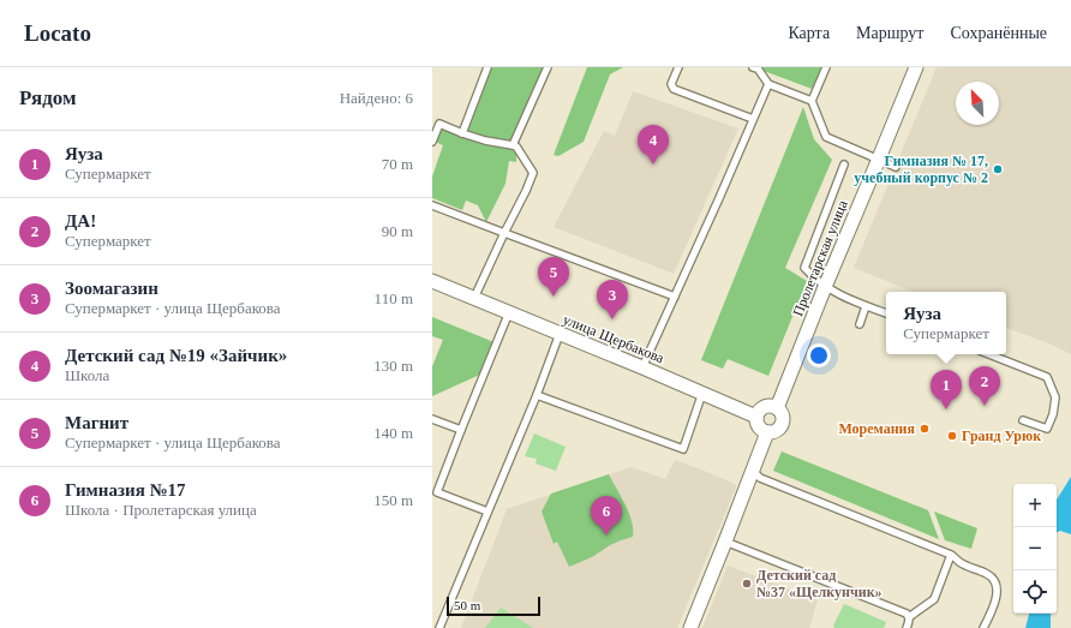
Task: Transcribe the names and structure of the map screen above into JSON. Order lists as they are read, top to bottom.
{
  "streets": {
    "street": ["Пролетарская улица", "улица Щербакова"]
  },
  "crossings": [
    ["Пролетарская улица", "улица Щербакова"]
  ],
  "places": [
    "Гимназия № 17, учебный корпус № 2",
    "Моремания",
    "Гранд Урюк",
    "Детский сад №37 «Щелкунчик»"
  ],
  "scale_bar": "50 m",
  "north": "top left",
  "page": {
    "header": "Locato",
    "nav": ["Карта", "Маршрут", "Сохранённые"],
    "heading": ["Рядом", "Найдено: 6"],
    "pins": [
      "4",
      "5",
      "3",
      "2",
      "1",
      "6"
    ],
    "list": [
      {
        "mark": "1",
        "name": "Яуза",
        "note": "Супермаркет",
        "value": "70 m"
      },
      {
        "mark": "2",
        "name": "ДА!",
        "note": "Супермаркет",
        "value": "90 m"
      },
      {
        "mark": "3",
        "name": "Зоомагазин",
        "note": "Супермаркет · улица Щербакова",
        "value": "110 m"
      },
      {
        "mark": "4",
        "name": "Детский сад №19 «Зайчик»",
        "note": "Школа",
        "value": "130 m"
      },
      {
        "mark": "5",
        "name": "Магнит",
        "note": "Супермаркет · улица Щербакова",
        "value": "140 m"
      },
      {
        "mark": "6",
        "name": "Гимназия №17",
        "note": "Школа · Пролетарская улица",
        "value": "150 m"
      }
    ],
    "popup": ["Яуза", "Супермаркет"],
    "map_buttons": ["+", "−"],
    "scale": "50 m"
  }
}
